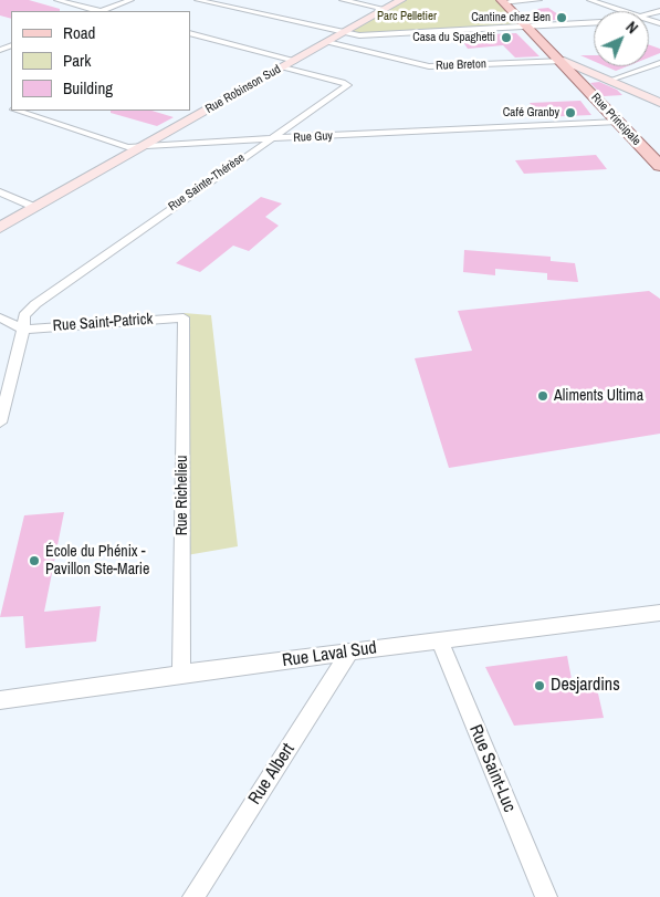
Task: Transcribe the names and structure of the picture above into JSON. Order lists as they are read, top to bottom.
{
  "streets": {
    "main road": ["Rue Principale"],
    "street": [
      "Rue Breton",
      "Rue Robinson Sud",
      "Rue Guy",
      "Rue Sainte-Thérèse",
      "Rue Saint-Patrick",
      "Rue Richelieu",
      "Rue Laval Sud",
      "Rue Saint-Luc",
      "Rue Albert"
    ]
  },
  "crossings": [
    ["Rue Breton", "Rue Robinson Sud"],
    ["Rue Breton", "Rue Principale"],
    ["Rue Robinson Sud", "Rue Guy"],
    ["Rue Robinson Sud", "Rue Sainte-Thérèse"],
    ["Rue Principale", "Rue Guy"],
    ["Rue Guy", "Rue Sainte-Thérèse"],
    ["Rue Sainte-Thérèse", "Rue Saint-Patrick"],
    ["Rue Saint-Patrick", "Rue Richelieu"],
    ["Rue Richelieu", "Rue Laval Sud"],
    ["Rue Laval Sud", "Rue Saint-Luc"],
    ["Rue Laval Sud", "Rue Albert"]
  ],
  "parks": ["Parc Pelletier"],
  "places": [
    "Cantine chez Ben",
    "Casa du Spaghetti",
    "Café Granby",
    "Aliments Ultima",
    "École du Phénix - Pavillon Ste-Marie",
    "Desjardins"
  ],
  "legend": ["Road", "Park", "Building"],
  "north": "top right"
}
